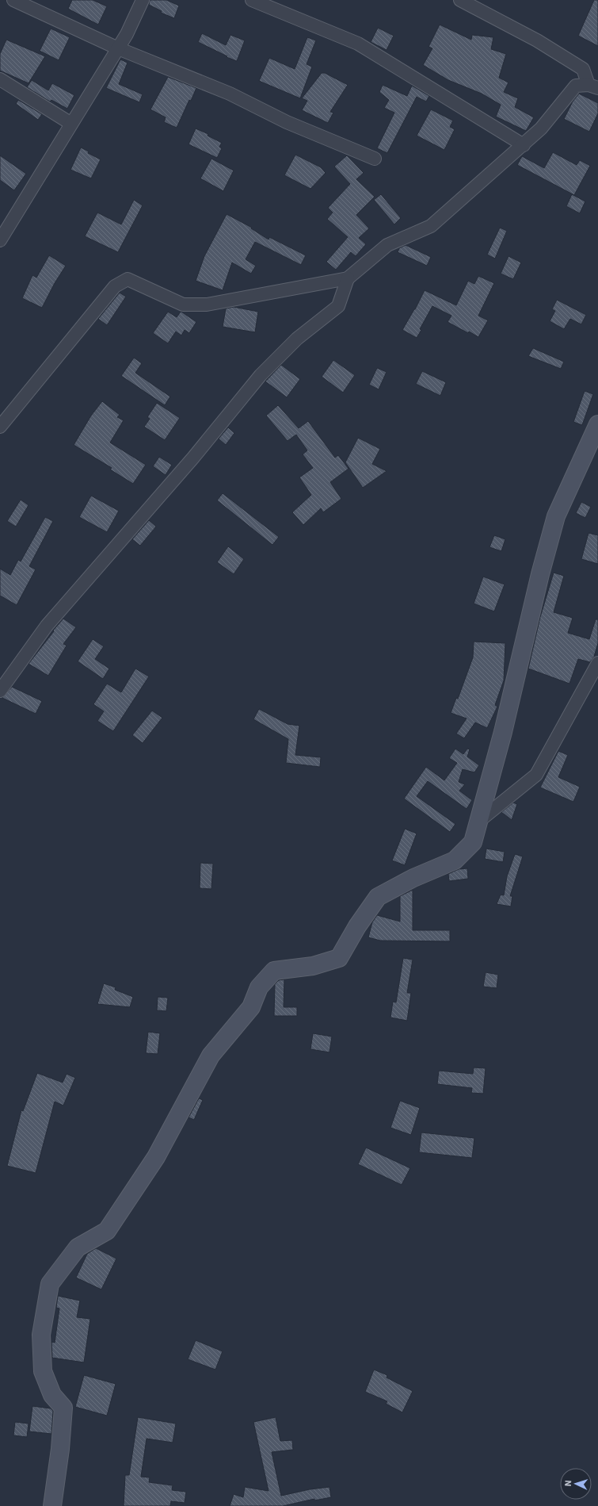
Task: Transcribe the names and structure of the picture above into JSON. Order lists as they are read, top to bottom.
{
  "north": "left"
}
